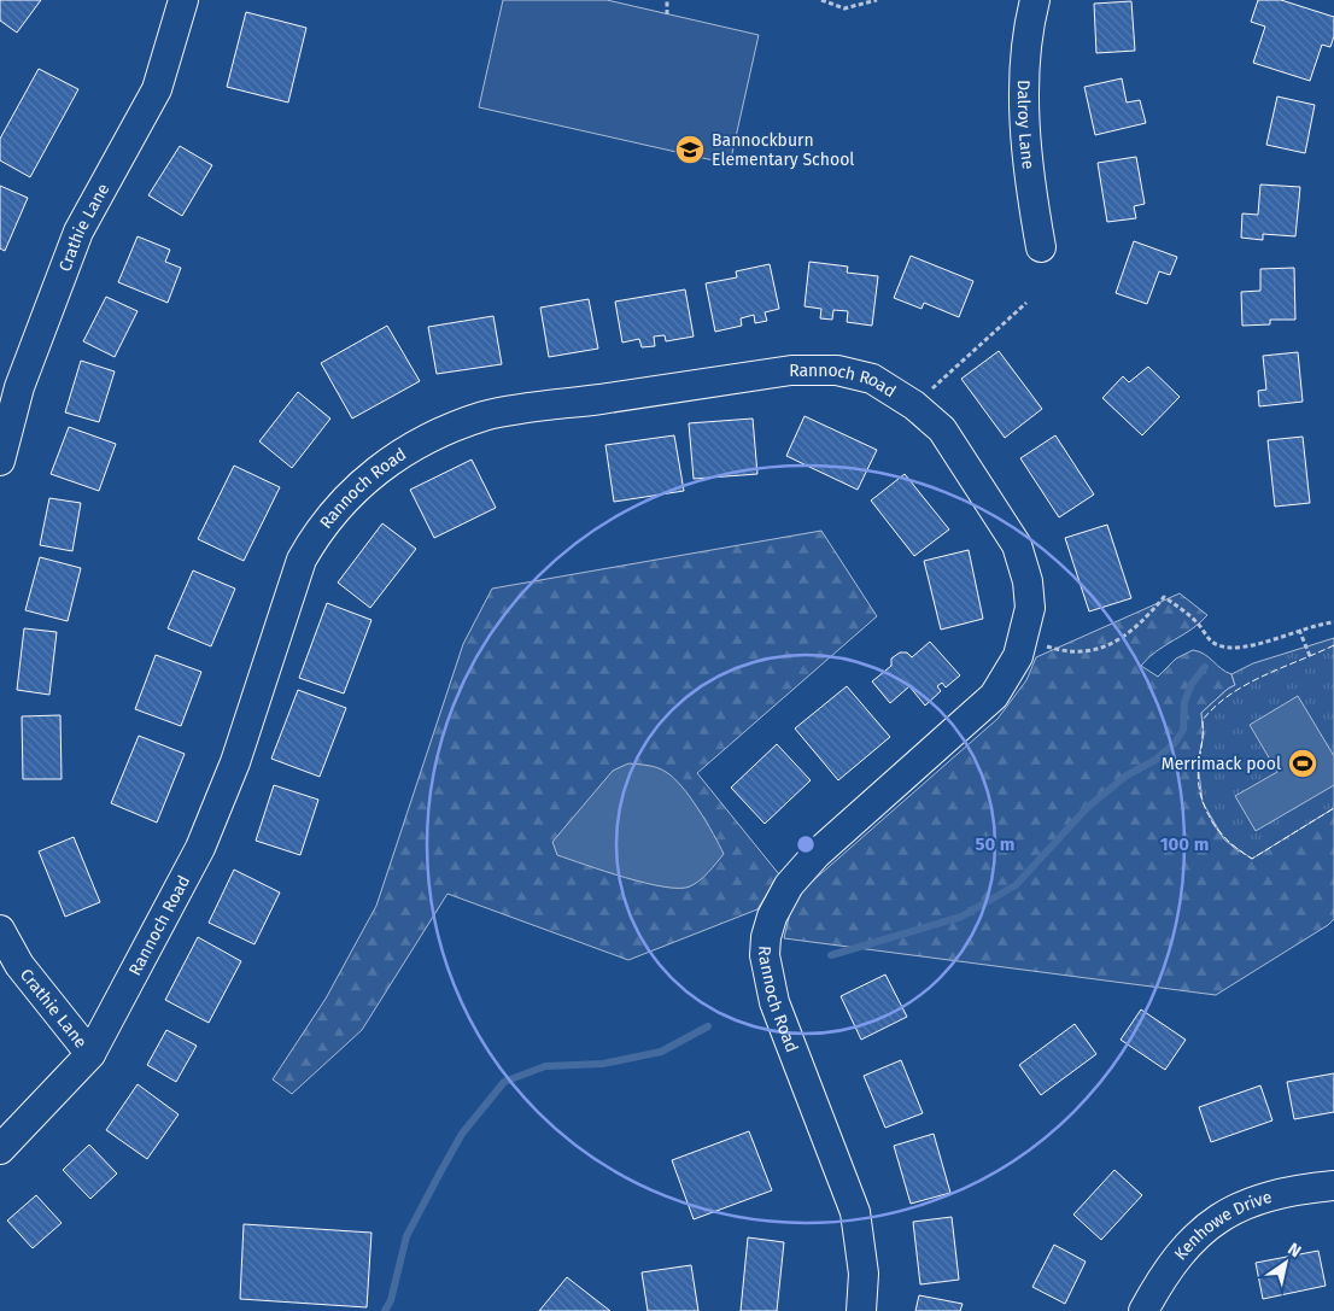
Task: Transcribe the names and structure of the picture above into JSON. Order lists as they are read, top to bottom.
{
  "streets": {
    "street": [
      "Dalroy Lane",
      "Crathie Lane",
      "Rannoch Road",
      "Kenhowe Drive"
    ]
  },
  "crossings": [
    ["Crathie Lane", "Rannoch Road"]
  ],
  "places": {
    "school or university": ["Bannockburn Elementary School"],
    "sports": ["Merrimack pool"]
  },
  "north": "top right",
  "rings": ["50 m", "100 m"]
}
